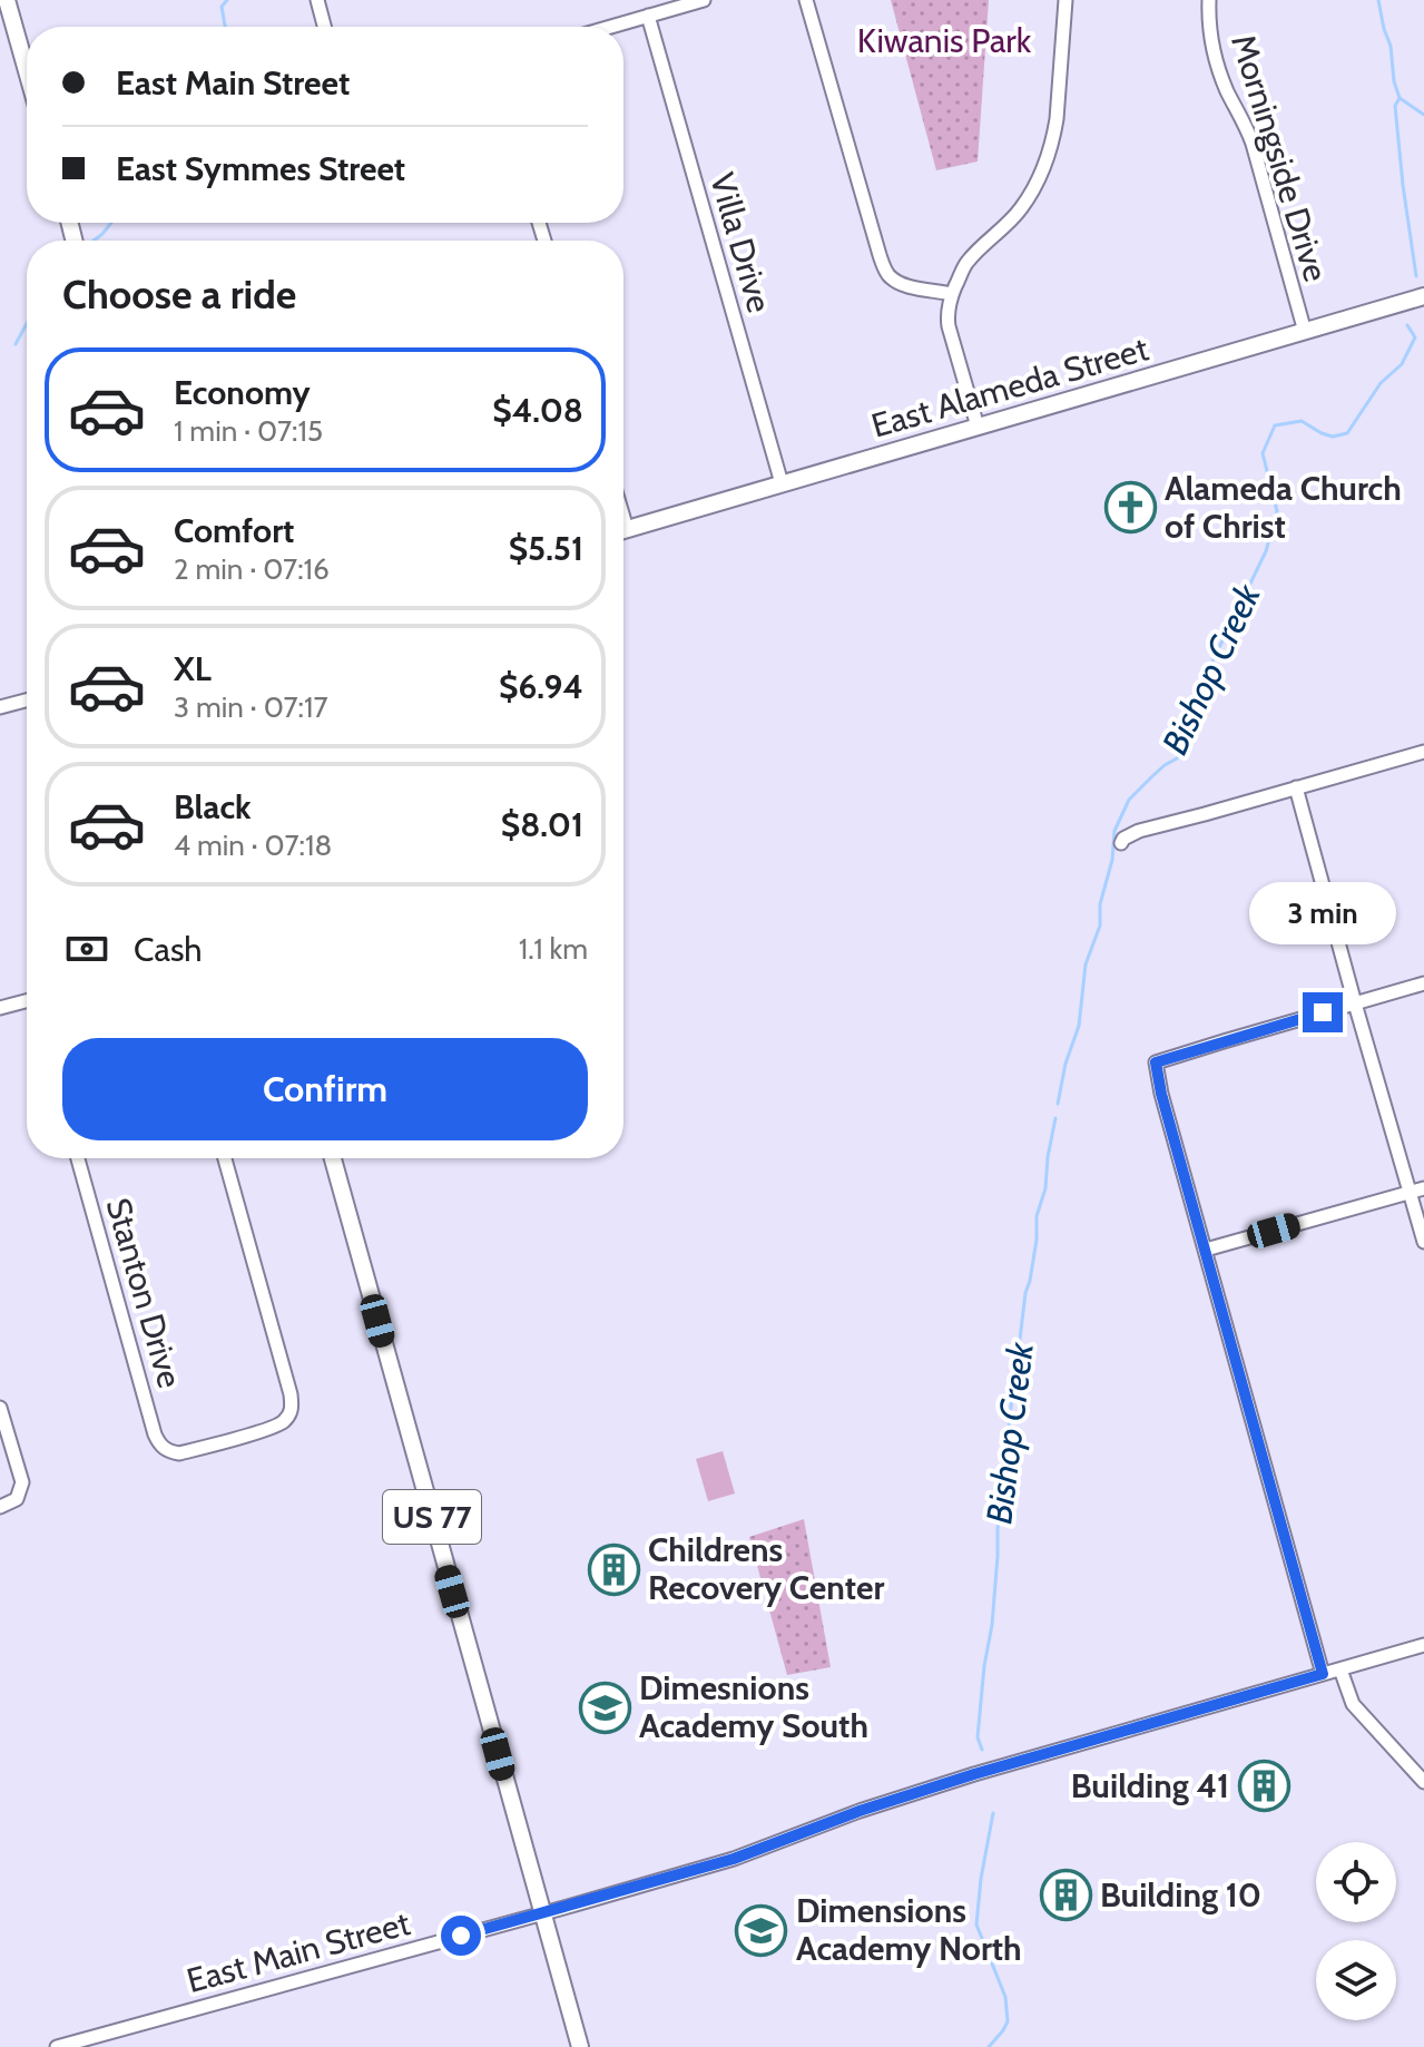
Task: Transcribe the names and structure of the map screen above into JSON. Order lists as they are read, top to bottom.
{
  "streets": {
    "main road": ["East Alameda Street", "US 77"],
    "street": [
      "Morningside Drive",
      "Villa Drive",
      "Stanton Drive",
      "East Main Street"
    ]
  },
  "crossings": [
    ["Morningside Drive", "East Alameda Street"],
    ["Villa Drive", "East Alameda Street"],
    ["US 77", "East Main Street"]
  ],
  "water": ["Bishop Creek"],
  "parks": ["Kiwanis Park"],
  "places": {
    "church": ["Alameda Church of Christ"],
    "building": ["Childrens Recovery Center", "Building 41", "Building 10"],
    "school or university": ["Dimesnions Academy South", "Dimensions Academy North"]
  },
  "page": {
    "banner": ["East Main Street", "East Symmes Street"],
    "heading": "Choose a ride",
    "list": [
      {
        "name": "Economy",
        "note": "1 min · 07:15",
        "value": "$4.08"
      },
      {
        "name": "Comfort",
        "note": "2 min · 07:16",
        "value": "$5.51"
      },
      {
        "name": "XL",
        "note": "3 min · 07:17",
        "value": "$6.94"
      },
      {
        "name": "Black",
        "note": "4 min · 07:18",
        "value": "$8.01"
      }
    ],
    "bubble": "3 min",
    "pay": ["Cash", "1.1 km"],
    "buttons": "Confirm"
  }
}
